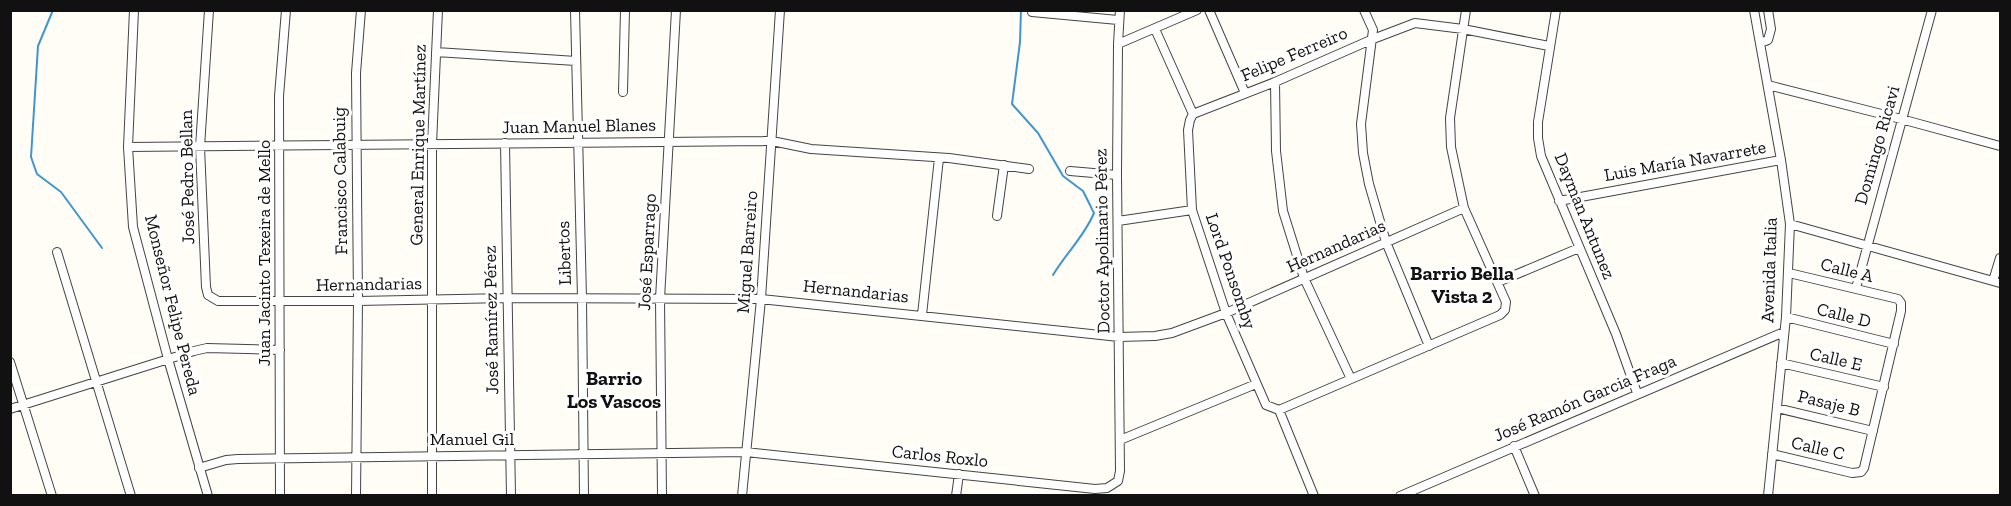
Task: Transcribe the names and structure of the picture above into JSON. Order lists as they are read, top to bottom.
{
  "streets": {
    "street": [
      "Felipe Ferreiro",
      "Juan Manuel Blanes",
      "General Enrique Martínez",
      "Domingo Ricavi",
      "Luis María Navarrete",
      "José Pedro Bellan",
      "Francisco Calabuig",
      "Dayman Antunez",
      "Doctor Apolinario Pérez",
      "Hernandarias",
      "José Esparrago",
      "Miguel Barreiro",
      "Juan Jacinto Texeira de Mello",
      "Libertos",
      "Avenida Italia",
      "Calle A",
      "Lord Ponsomby",
      "Monseñor Felipe Pereda",
      "Calle D",
      "José Ramírez Pérez",
      "Calle E",
      "José Ramón Garcia Fraga",
      "Pasaje B",
      "Manuel Gil",
      "Calle C",
      "Carlos Roxlo"
    ]
  },
  "crossings": [
    ["Felipe Ferreiro", "Dayman Antunez"],
    ["Felipe Ferreiro", "Lord Ponsomby"],
    ["Juan Manuel Blanes", "General Enrique Martínez"],
    ["Juan Manuel Blanes", "José Pedro Bellan"],
    ["Juan Manuel Blanes", "Francisco Calabuig"],
    ["Juan Manuel Blanes", "José Esparrago"],
    ["Juan Manuel Blanes", "Miguel Barreiro"],
    ["Juan Manuel Blanes", "Juan Jacinto Texeira de Mello"],
    ["Juan Manuel Blanes", "Libertos"],
    ["Juan Manuel Blanes", "Monseñor Felipe Pereda"],
    ["Juan Manuel Blanes", "José Ramírez Pérez"],
    ["General Enrique Martínez", "Hernandarias"],
    ["General Enrique Martínez", "Manuel Gil"],
    ["Domingo Ricavi", "Calle A"],
    ["Luis María Navarrete", "Dayman Antunez"],
    ["Luis María Navarrete", "Avenida Italia"],
    ["José Pedro Bellan", "Hernandarias"],
    ["Francisco Calabuig", "Hernandarias"],
    ["Francisco Calabuig", "Manuel Gil"],
    ["Dayman Antunez", "José Ramón Garcia Fraga"],
    ["Doctor Apolinario Pérez", "Hernandarias"],
    ["Doctor Apolinario Pérez", "Carlos Roxlo"],
    ["Hernandarias", "José Esparrago"],
    ["Hernandarias", "Miguel Barreiro"],
    ["Hernandarias", "Juan Jacinto Texeira de Mello"],
    ["Hernandarias", "Libertos"],
    ["Hernandarias", "Lord Ponsomby"],
    ["Hernandarias", "José Ramírez Pérez"],
    ["José Esparrago", "Manuel Gil"],
    ["Miguel Barreiro", "Manuel Gil"],
    ["Miguel Barreiro", "Carlos Roxlo"],
    ["Juan Jacinto Texeira de Mello", "Manuel Gil"],
    ["Libertos", "Manuel Gil"],
    ["Avenida Italia", "Calle A"],
    ["Avenida Italia", "Calle D"],
    ["Avenida Italia", "Calle E"],
    ["Avenida Italia", "José Ramón Garcia Fraga"],
    ["Avenida Italia", "Pasaje B"],
    ["Avenida Italia", "Calle C"],
    ["Calle A", "Calle D"],
    ["Monseñor Felipe Pereda", "Manuel Gil"],
    ["José Ramírez Pérez", "Manuel Gil"],
    ["Pasaje B", "Calle C"],
    ["Manuel Gil", "Carlos Roxlo"]
  ],
  "districts": ["Barrio Bella Vista 2", "Barrio Los Vascos"]
}
